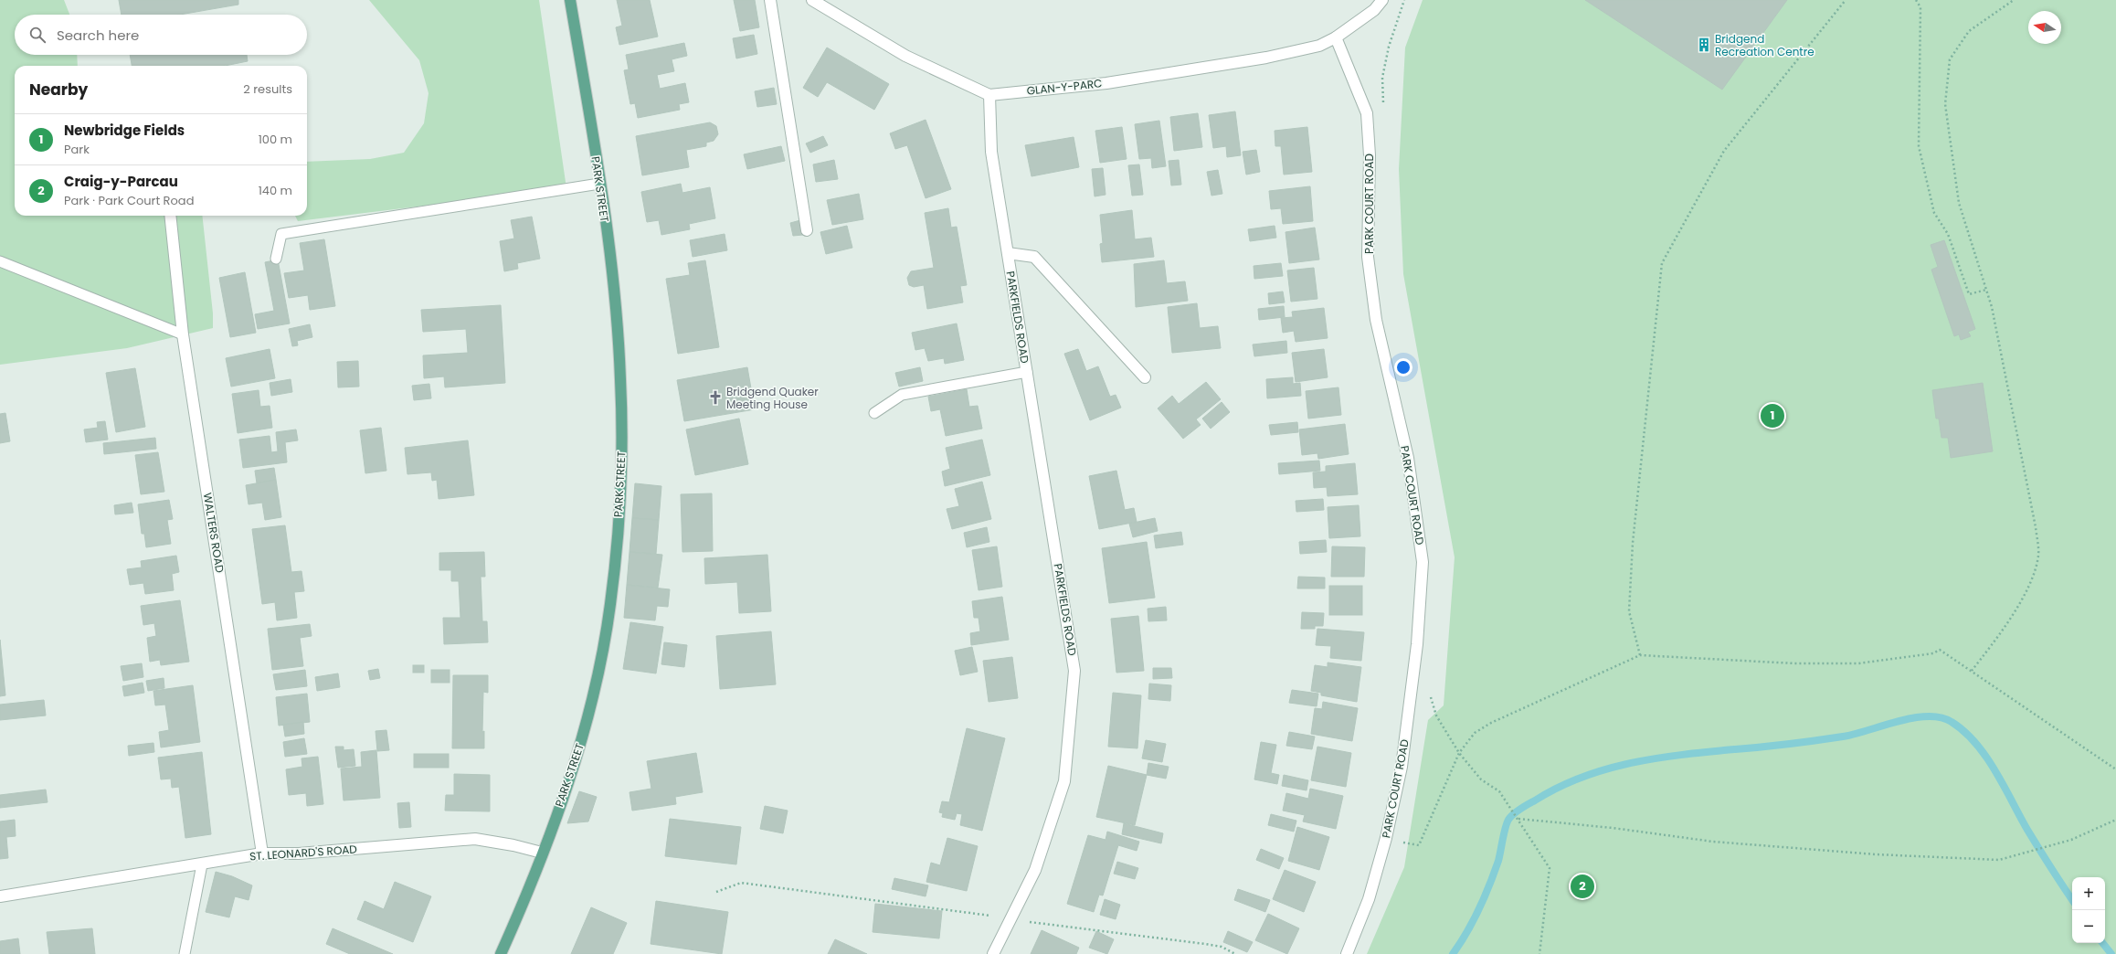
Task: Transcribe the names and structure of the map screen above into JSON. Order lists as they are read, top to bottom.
{
  "streets": {
    "main road": ["PARK STREET"],
    "street": [
      "GLAN-Y-PARC",
      "PARK COURT ROAD",
      "PARKFIELDS ROAD",
      "WALTERS ROAD",
      "ST. LEONARD'S ROAD"
    ]
  },
  "crossings": [
    ["GLAN-Y-PARC", "PARK COURT ROAD"],
    ["GLAN-Y-PARC", "PARKFIELDS ROAD"],
    ["PARK STREET", "ST. LEONARD'S ROAD"],
    ["WALTERS ROAD", "ST. LEONARD'S ROAD"]
  ],
  "places": {
    "building": ["Bridgend Recreation Centre"],
    "church": ["Bridgend Quaker Meeting House"]
  },
  "north": "left",
  "page": {
    "search": "Search here",
    "heading": ["Nearby", "2 results"],
    "list": [
      {
        "mark": "1",
        "name": "Newbridge Fields",
        "note": "Park",
        "value": "100 m"
      },
      {
        "mark": "2",
        "name": "Craig-y-Parcau",
        "note": "Park · Park Court Road",
        "value": "140 m"
      }
    ],
    "pins": ["1", "2"],
    "map_buttons": ["+", "−"]
  }
}
